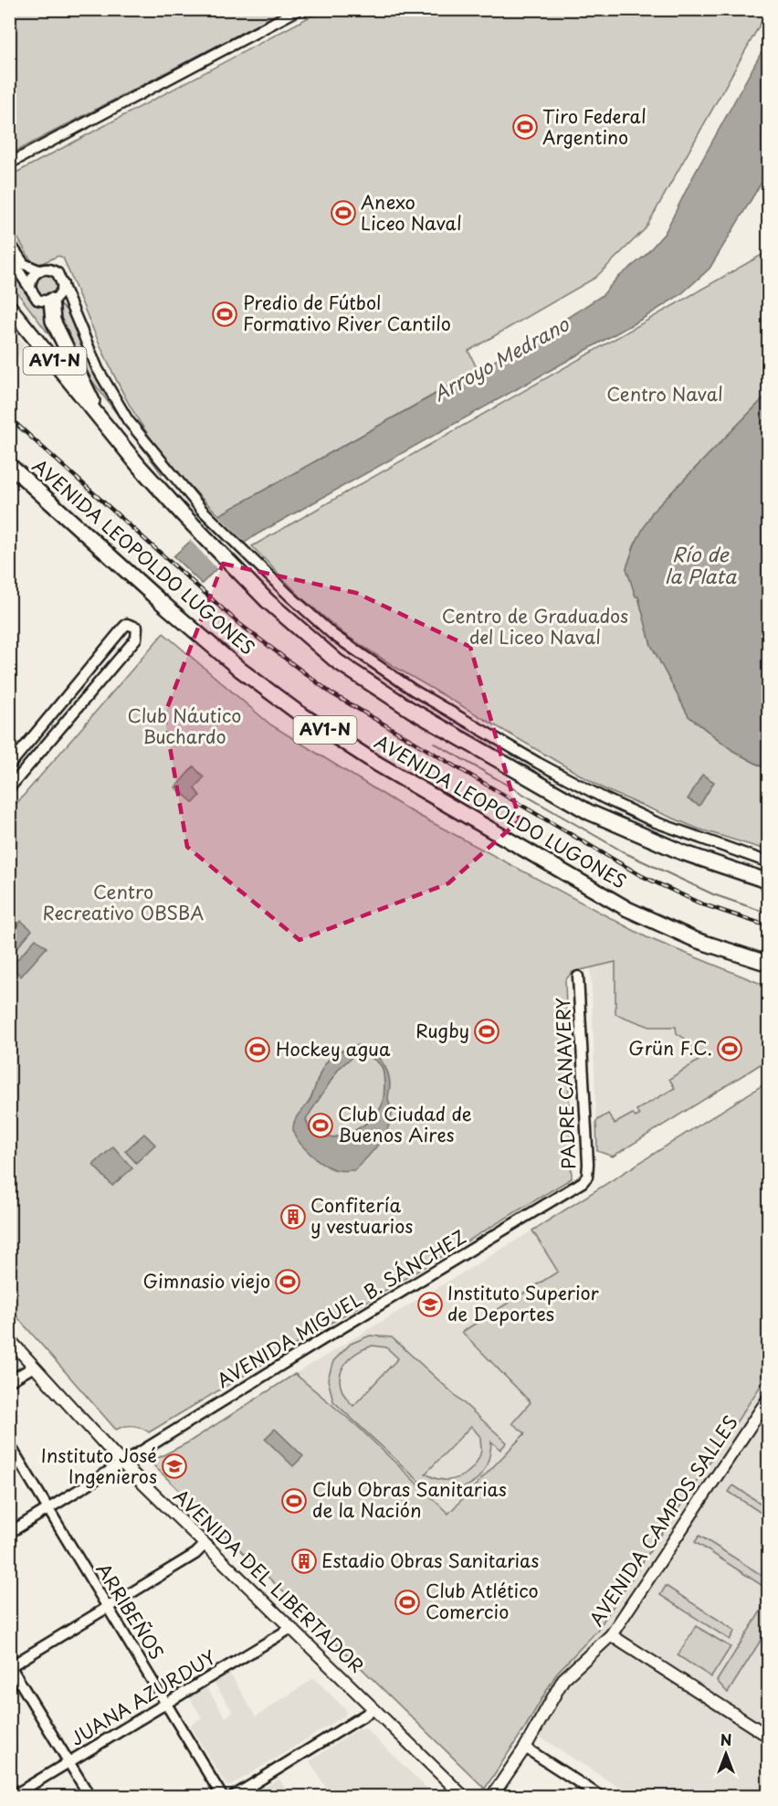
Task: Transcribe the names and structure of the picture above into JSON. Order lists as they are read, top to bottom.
{
  "streets": {
    "highway": ["AV1-N", "AVENIDA LEOPOLDO LUGONES"],
    "main road": ["AVENIDA CAMPOS SALLES", "AVENIDA DEL LIBERTADOR"],
    "street": [
      "PADRE CANAVERY",
      "AVENIDA MIGUEL B. SÁNCHEZ",
      "ARRIBEÑOS",
      "JUANA AZURDUY"
    ]
  },
  "crossings": [
    ["PADRE CANAVERY", "AVENIDA MIGUEL B. SÁNCHEZ"],
    ["AVENIDA MIGUEL B. SÁNCHEZ", "AVENIDA DEL LIBERTADOR"],
    ["AVENIDA MIGUEL B. SÁNCHEZ", "ARRIBEÑOS"],
    ["AVENIDA DEL LIBERTADOR", "JUANA AZURDUY"],
    ["ARRIBEÑOS", "JUANA AZURDUY"]
  ],
  "water": ["Arroyo Medrano", "Río de la Plata"],
  "parks": [
    "Centro Naval",
    "Centro de Graduados del Liceo Naval",
    "Club Náutico Buchardo",
    "Centro Recreativo OBSBA"
  ],
  "places": {
    "sports": [
      "Tiro Federal Argentino",
      "Anexo Liceo Naval",
      "Predio de Fútbol Formativo River Cantilo",
      "Rugby",
      "Grün F.C.",
      "Hockey agua",
      "Club Ciudad de Buenos Aires",
      "Gimnasio viejo",
      "Club Obras Sanitarias de la Nación",
      "Club Atlético Comercio"
    ],
    "building": ["Confitería y vestuarios", "Estadio Obras Sanitarias"],
    "school or university": ["Instituto Superior de Deportes", "Instituto José Ingenieros"]
  },
  "north": "top"
}
